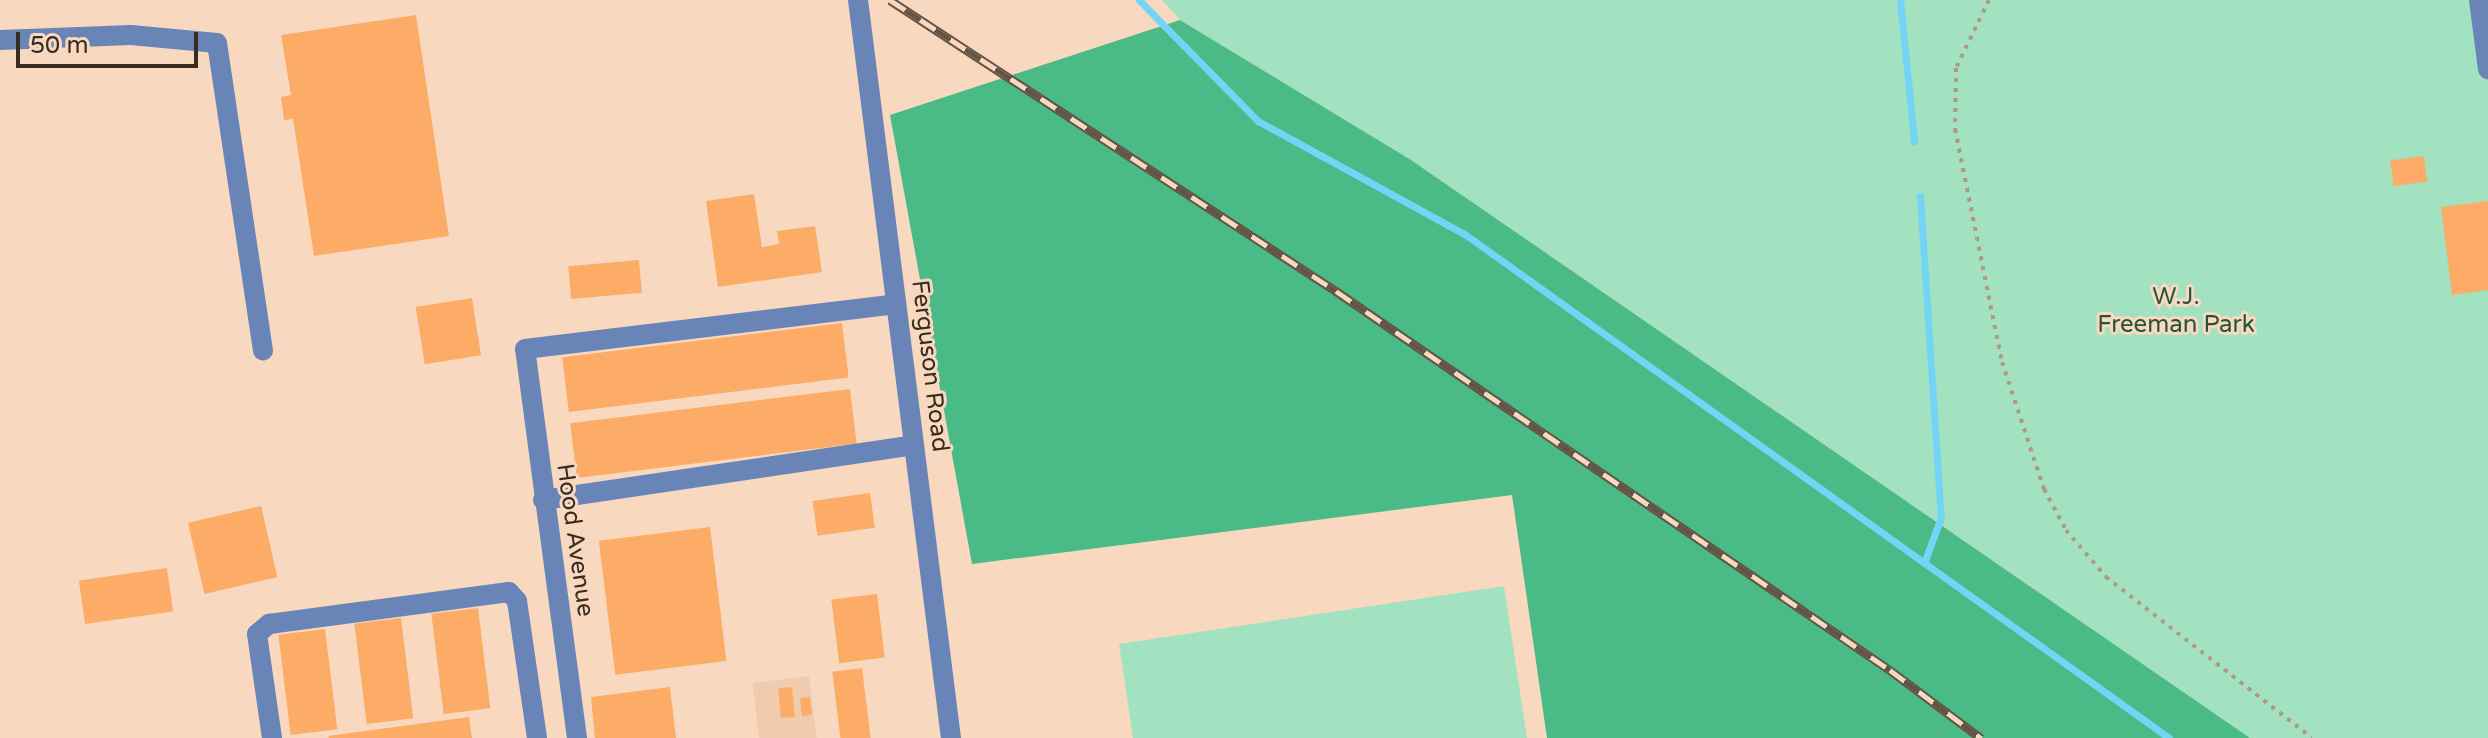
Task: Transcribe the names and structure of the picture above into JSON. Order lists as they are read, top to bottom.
{
  "streets": {
    "street": ["Ferguson Road", "Hood Avenue"]
  },
  "crossings": [
    ["Ferguson Road", "Hood Avenue"]
  ],
  "parks": ["W.J. Freeman Park"],
  "scale_bar": "50 m"
}
